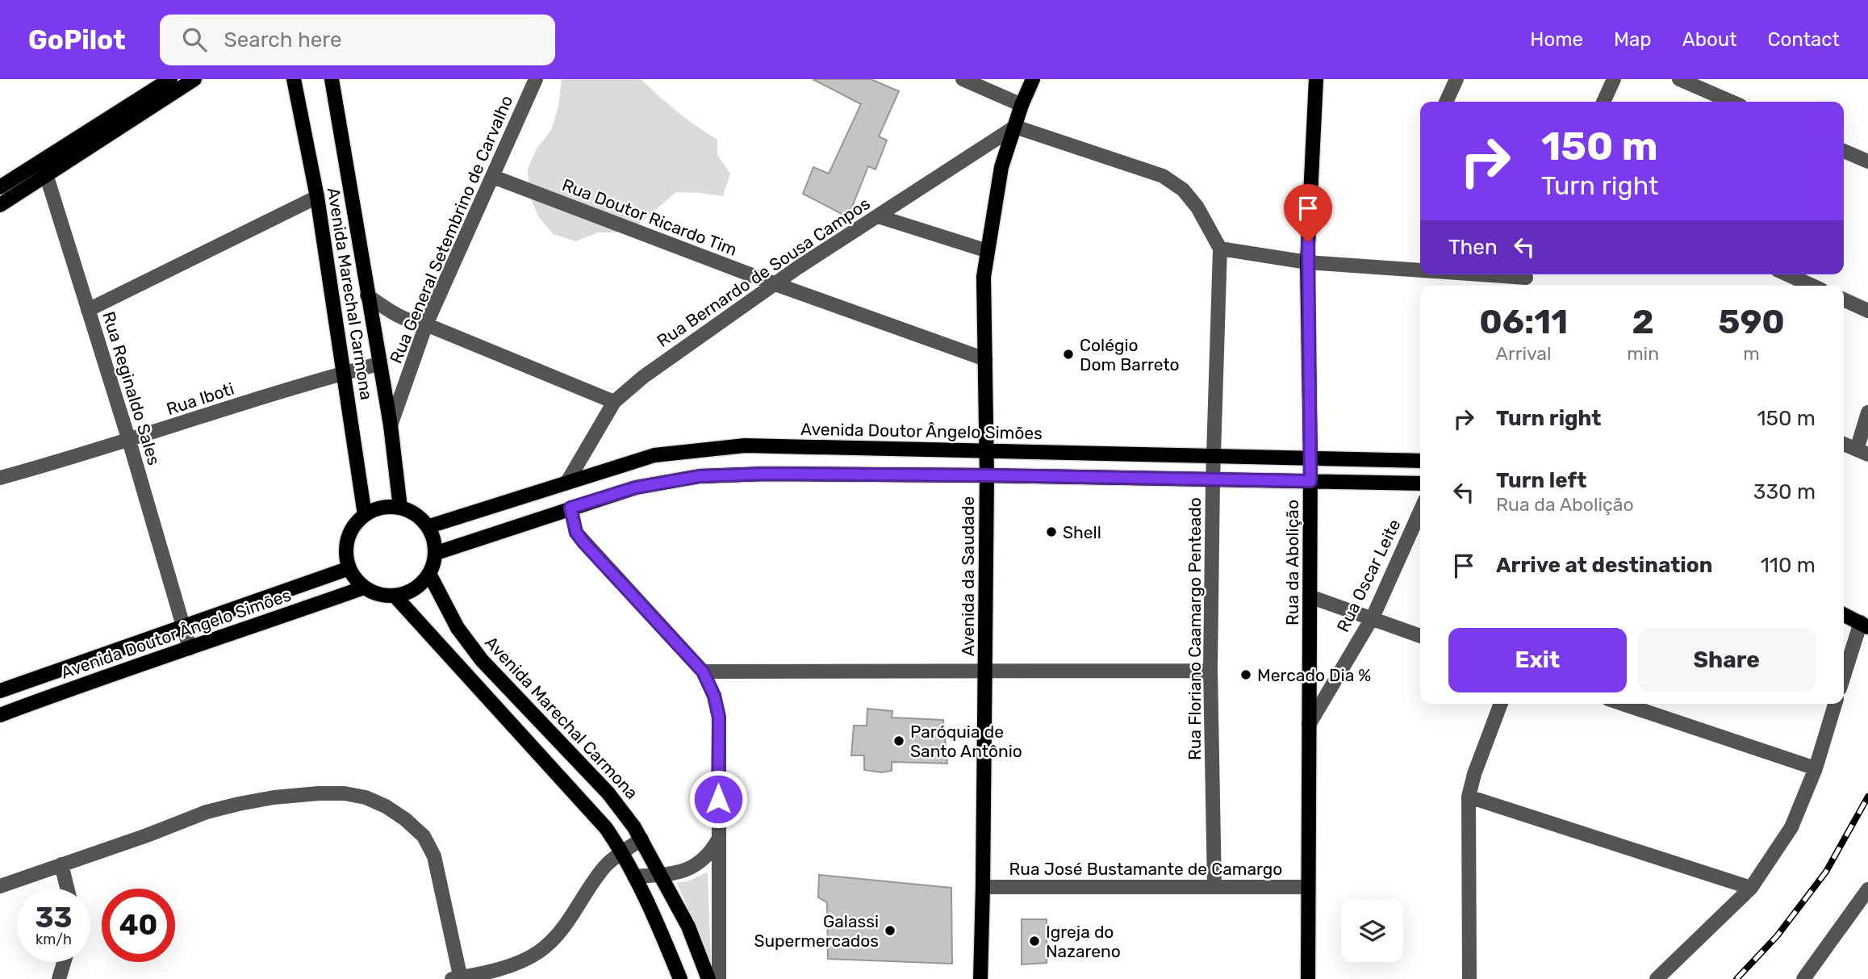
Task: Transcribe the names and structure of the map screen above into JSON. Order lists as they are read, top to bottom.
{
  "streets": {
    "main road": [
      "Avenida Marechal Carmona",
      "Avenida Doutor Ângelo Simões",
      "Rua da Abolição",
      "Avenida da Saudade"
    ],
    "street": [
      "Rua Doutor Ricardo Tim",
      "Rua General Setembrino de Carvalho",
      "Rua Bernardo de Sousa Campos",
      "Rua Reginaldo Sales",
      "Rua Iboti",
      "Rua Oscar Leite",
      "Rua Floriano Caamargo Penteado",
      "Rua José Bustamante de Camargo"
    ]
  },
  "crossings": [
    ["Rua Doutor Ricardo Tim", "Rua General Setembrino de Carvalho"],
    ["Rua Doutor Ricardo Tim", "Rua Bernardo de Sousa Campos"],
    ["Rua Doutor Ricardo Tim", "Avenida da Saudade"],
    ["Rua General Setembrino de Carvalho", "Avenida Marechal Carmona"],
    ["Rua Bernardo de Sousa Campos", "Avenida Doutor Ângelo Simões"],
    ["Rua Bernardo de Sousa Campos", "Avenida da Saudade"],
    ["Avenida Marechal Carmona", "Rua Iboti"],
    ["Avenida Marechal Carmona", "Avenida Doutor Ângelo Simões"],
    ["Rua Reginaldo Sales", "Rua Iboti"],
    ["Rua Reginaldo Sales", "Avenida Doutor Ângelo Simões"],
    ["Avenida Doutor Ângelo Simões", "Rua da Abolição"],
    ["Avenida Doutor Ângelo Simões", "Avenida da Saudade"],
    ["Avenida Doutor Ângelo Simões", "Rua Floriano Caamargo Penteado"],
    ["Rua da Abolição", "Rua Oscar Leite"],
    ["Rua da Abolição", "Rua José Bustamante de Camargo"],
    ["Avenida da Saudade", "Rua José Bustamante de Camargo"],
    ["Rua Floriano Caamargo Penteado", "Rua José Bustamante de Camargo"]
  ],
  "places": [
    "Colégio Dom Barreto",
    "Shell",
    "Mercado Dia %",
    "Paróquia de Santo Antônio",
    "Galassi Supermercados",
    "Igreja do Nazareno"
  ],
  "page": {
    "header": "GoPilot",
    "search": "Search here",
    "nav": [
      "Home",
      "Map",
      "About",
      "Contact"
    ],
    "turn": ["150 m", "Turn right"],
    "then": "Then",
    "eta": [
      "06:11",
      "Arrival",
      "2",
      "min",
      "590",
      "m"
    ],
    "list": [
      {
        "name": "Turn right",
        "value": "150 m"
      },
      {
        "name": "Turn left",
        "note": "Rua da Abolição",
        "value": "330 m"
      },
      {
        "name": "Arrive at destination",
        "value": "110 m"
      }
    ],
    "buttons": ["Exit", "Share"],
    "speed": "33 km/h",
    "limit": "40"
  }
}
